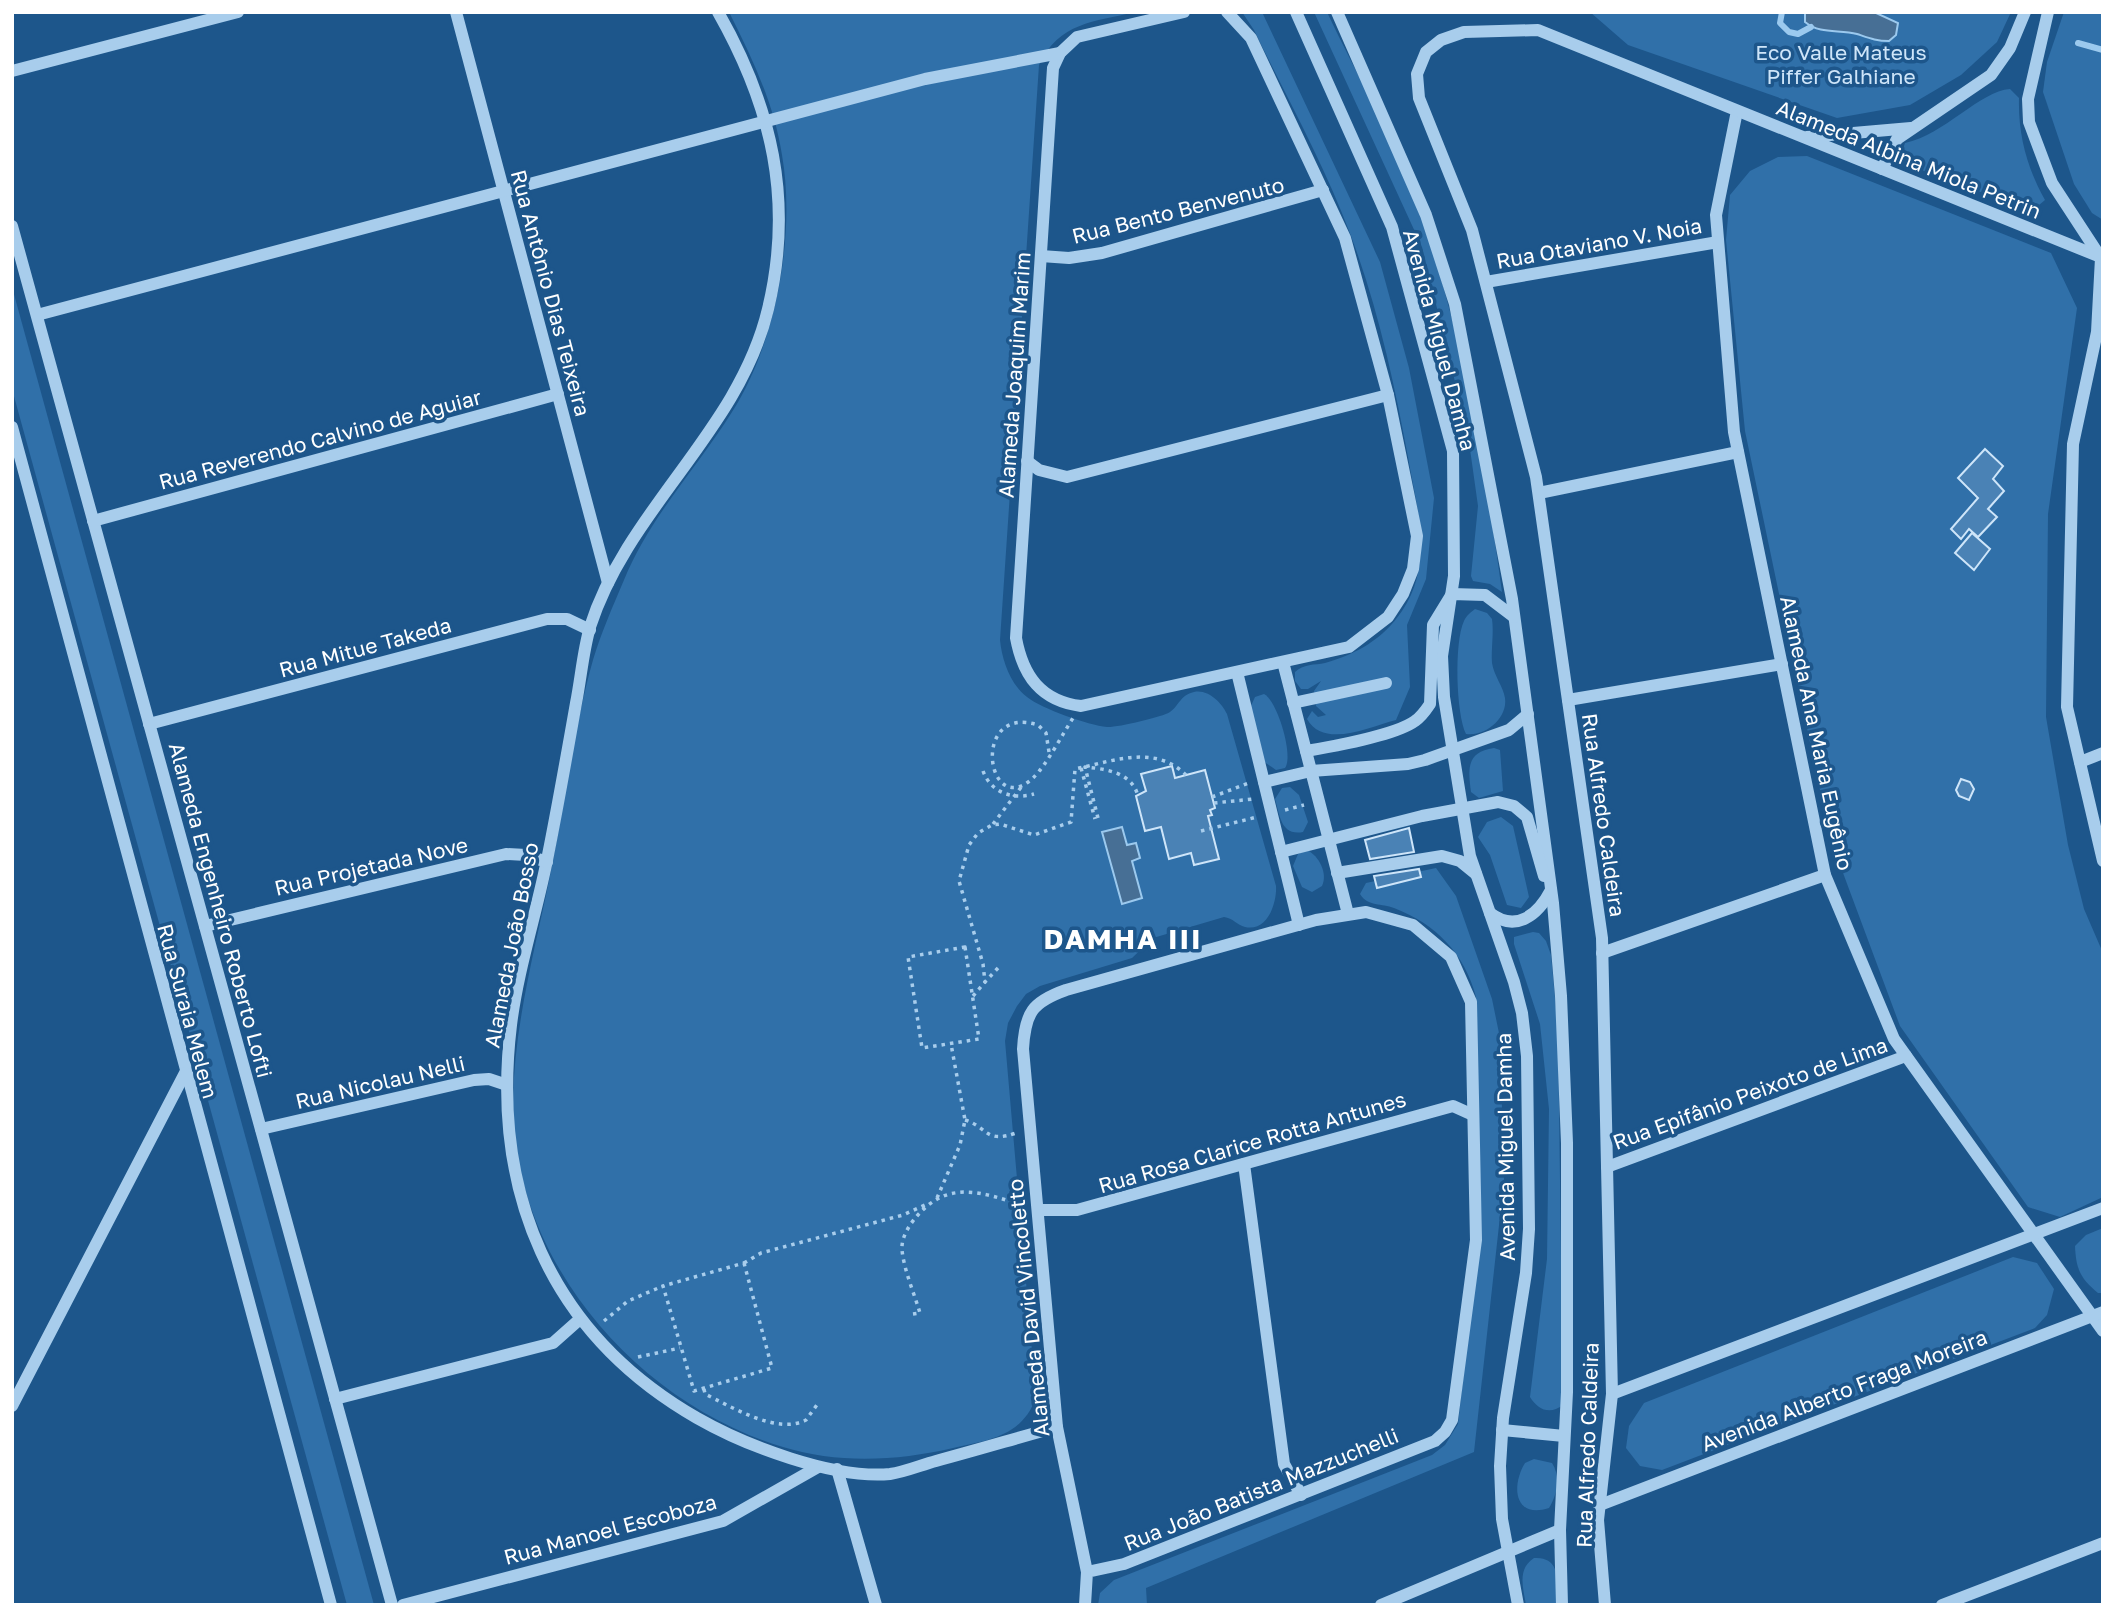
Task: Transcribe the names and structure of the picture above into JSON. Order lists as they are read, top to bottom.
{
  "streets": {
    "street": [
      "Alameda Albina Miola Petrin",
      "Rua Bento Benvenuto",
      "Rua Otaviano V. Noia",
      "Rua Antônio Dias Teixeira",
      "Avenida Miguel Damha",
      "Alameda Joaquim Marim",
      "Rua Reverendo Calvino de Aguiar",
      "Rua Mitue Takeda",
      "Alameda Ana Maria Eugênio",
      "Rua Alfredo Caldeira",
      "Rua Projetada Nove",
      "Alameda Engenheiro Roberto Lofti",
      "Alameda João Bosso",
      "Rua Suraia Melem",
      "Rua Nicolau Nelli",
      "Rua Epifânio Peixoto de Lima",
      "Rua Rosa Clarice Rotta Antunes",
      "Alameda David Vincoletto",
      "Avenida Alberto Fraga Moreira",
      "Rua João Batista Mazzuchelli",
      "Rua Manoel Escoboza"
    ]
  },
  "crossings": [
    ["Alameda Albina Miola Petrin", "Alameda Ana Maria Eugênio"],
    ["Alameda Albina Miola Petrin", "Rua Alfredo Caldeira"],
    ["Rua Bento Benvenuto", "Alameda Joaquim Marim"],
    ["Rua Otaviano V. Noia", "Alameda Ana Maria Eugênio"],
    ["Rua Otaviano V. Noia", "Rua Alfredo Caldeira"],
    ["Rua Antônio Dias Teixeira", "Rua Reverendo Calvino de Aguiar"],
    ["Rua Antônio Dias Teixeira", "Alameda João Bosso"],
    ["Rua Reverendo Calvino de Aguiar", "Alameda Engenheiro Roberto Lofti"],
    ["Rua Mitue Takeda", "Alameda Engenheiro Roberto Lofti"],
    ["Rua Mitue Takeda", "Alameda João Bosso"],
    ["Alameda Ana Maria Eugênio", "Rua Epifânio Peixoto de Lima"],
    ["Alameda Ana Maria Eugênio", "Avenida Alberto Fraga Moreira"],
    ["Rua Alfredo Caldeira", "Rua Epifânio Peixoto de Lima"],
    ["Rua Alfredo Caldeira", "Avenida Alberto Fraga Moreira"],
    ["Rua Projetada Nove", "Alameda Engenheiro Roberto Lofti"],
    ["Rua Projetada Nove", "Alameda João Bosso"],
    ["Alameda Engenheiro Roberto Lofti", "Rua Nicolau Nelli"],
    ["Alameda João Bosso", "Rua Nicolau Nelli"],
    ["Alameda João Bosso", "Alameda David Vincoletto"],
    ["Alameda João Bosso", "Rua Manoel Escoboza"],
    ["Rua Rosa Clarice Rotta Antunes", "Alameda David Vincoletto"],
    ["Rua Rosa Clarice Rotta Antunes", "Rua João Batista Mazzuchelli"],
    ["Alameda David Vincoletto", "Rua João Batista Mazzuchelli"]
  ],
  "districts": ["DAMHA III"],
  "parks": ["Eco Valle Mateus Piffer Galhiane"]
}
